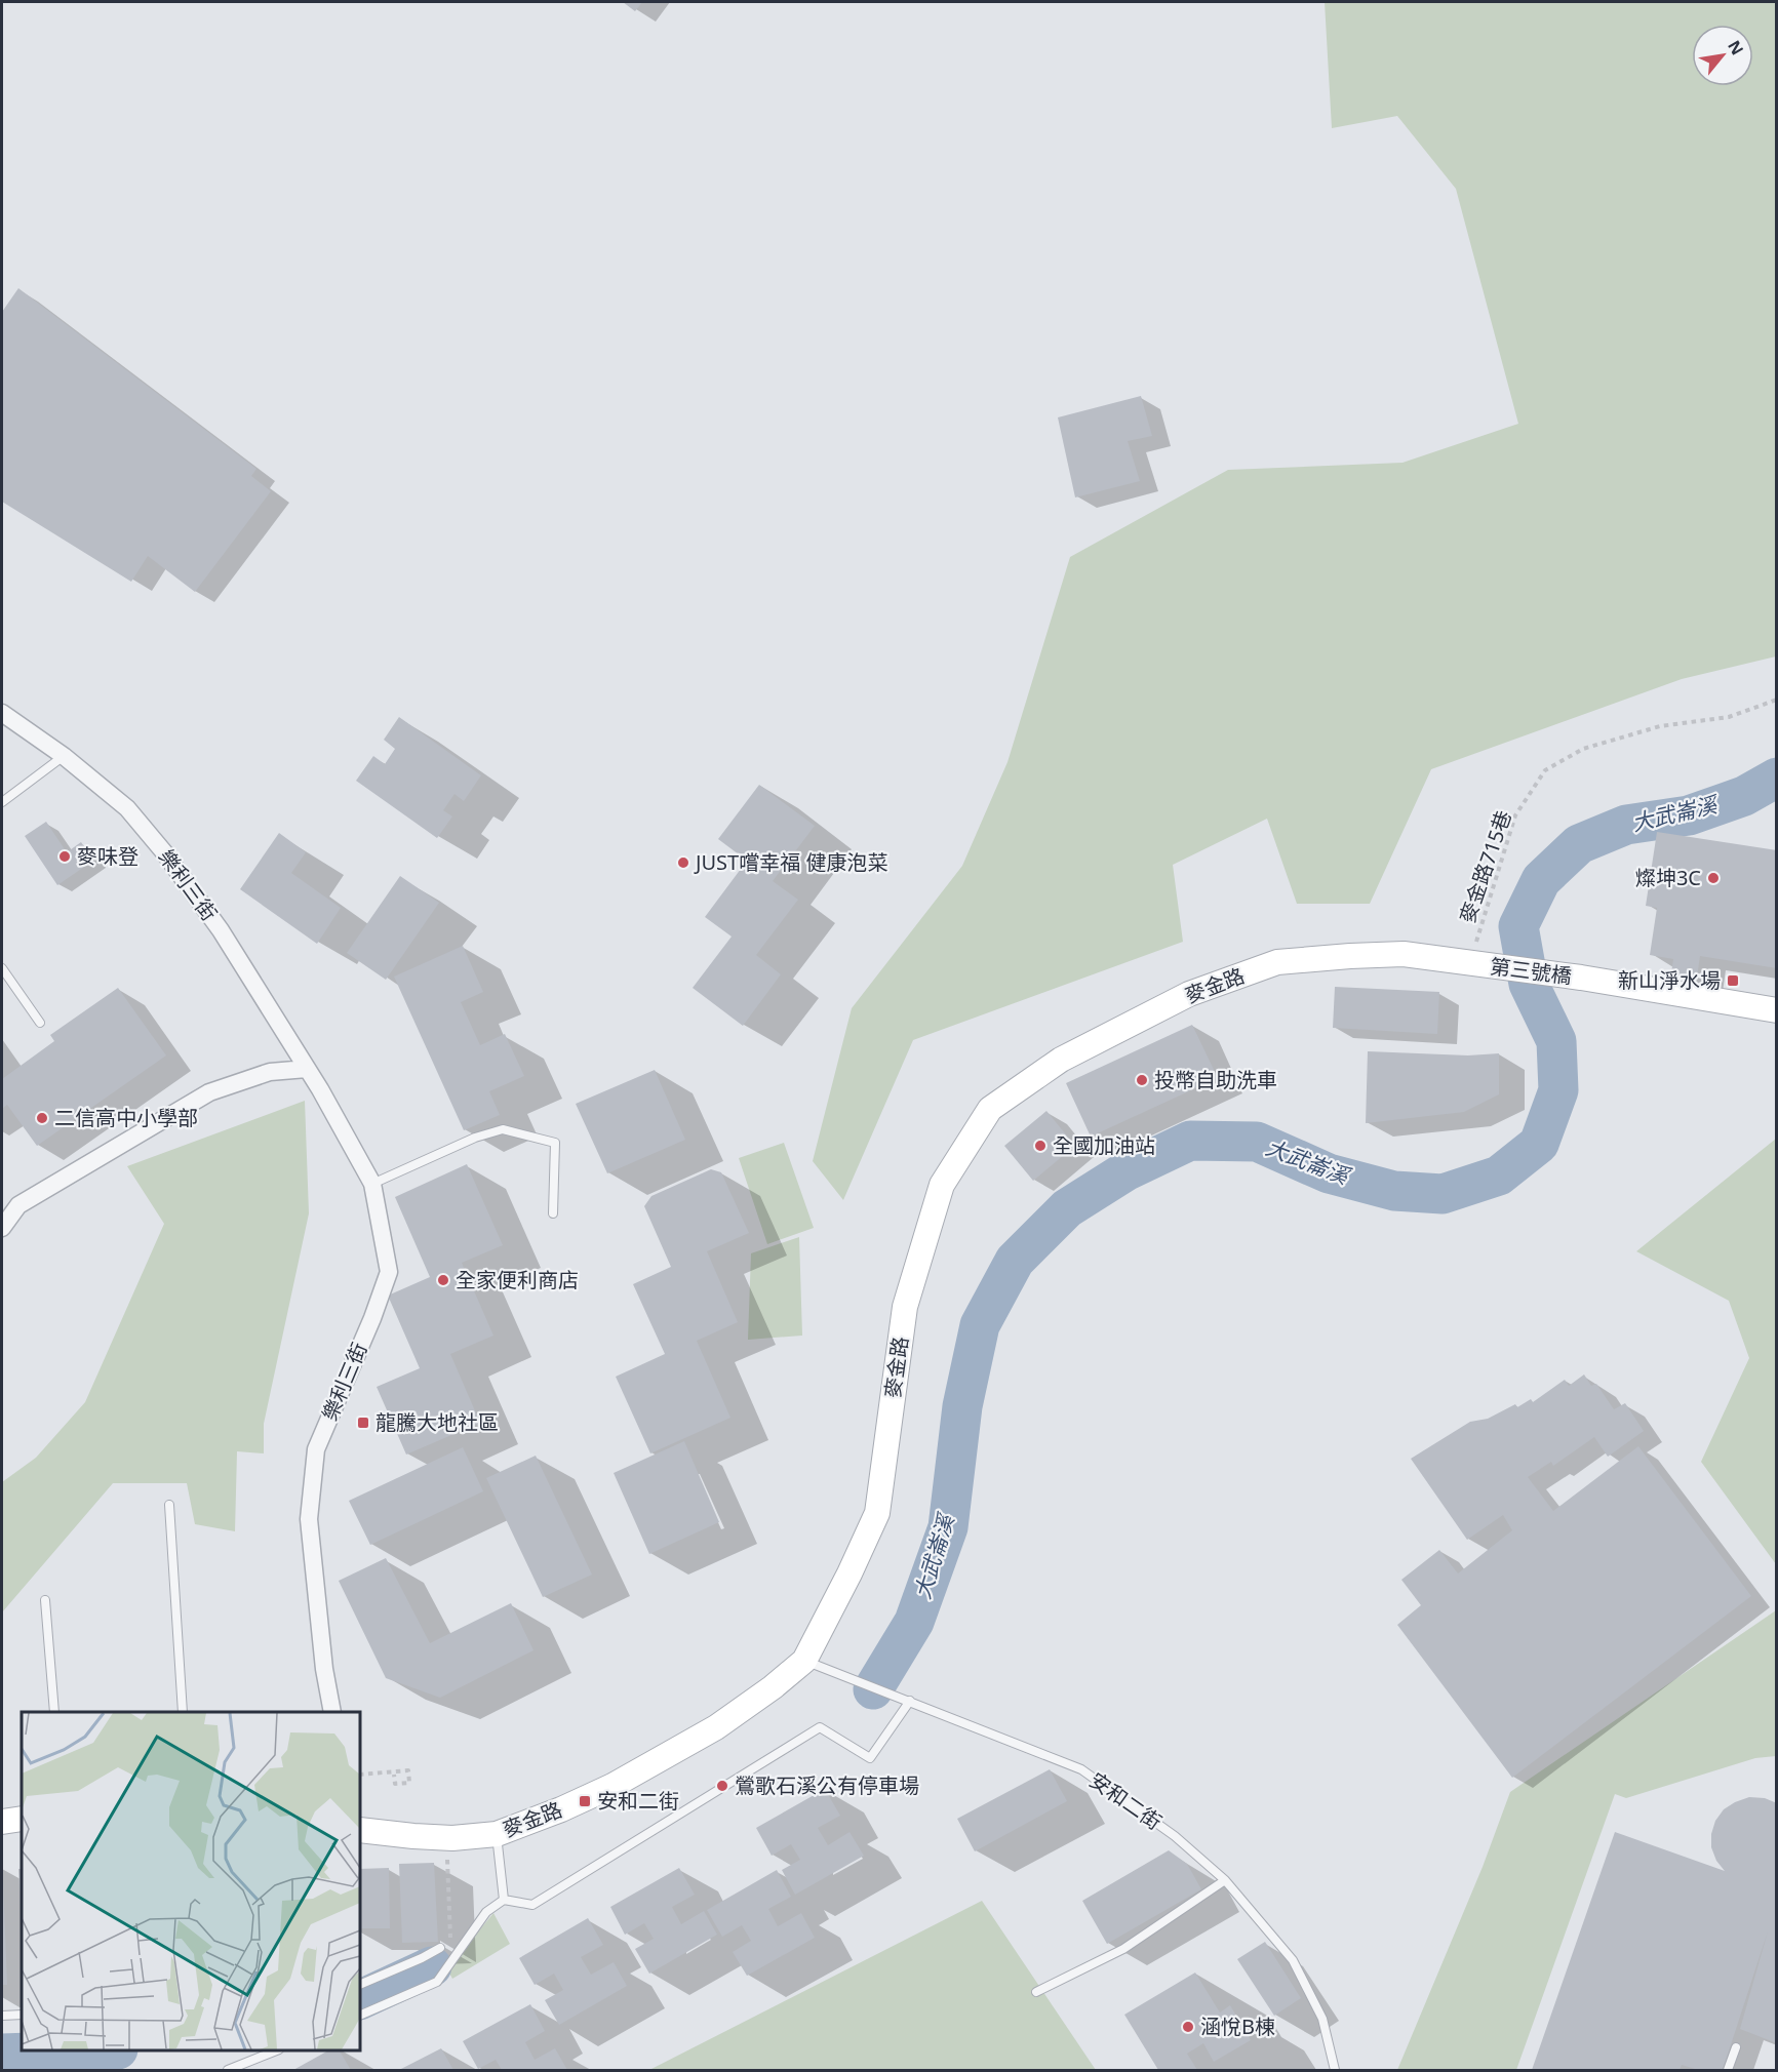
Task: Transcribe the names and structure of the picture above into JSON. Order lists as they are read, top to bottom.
{
  "streets": {
    "street": ["樂利三街", "第三號橋", "麥金路"],
    "lane": ["安和二街"],
    "path": ["麥金路715巷"]
  },
  "crossings": [
    ["麥金路715巷", "第三號橋"],
    ["麥金路715巷", "麥金路"],
    ["第三號橋", "麥金路"],
    ["麥金路", "安和二街"]
  ],
  "water": ["大武崙溪"],
  "places": {
    "other": [
      "麥味登",
      "JUST嚐幸福 健康泡菜",
      "燦坤3C",
      "投幣自助洗車",
      "二信高中小學部",
      "全國加油站",
      "全家便利商店",
      "鶯歌石溪公有停車場",
      "涵悅B棟"
    ],
    "transit": ["新山淨水場", "龍騰大地社區", "安和二街"]
  },
  "north": "top right"
}
